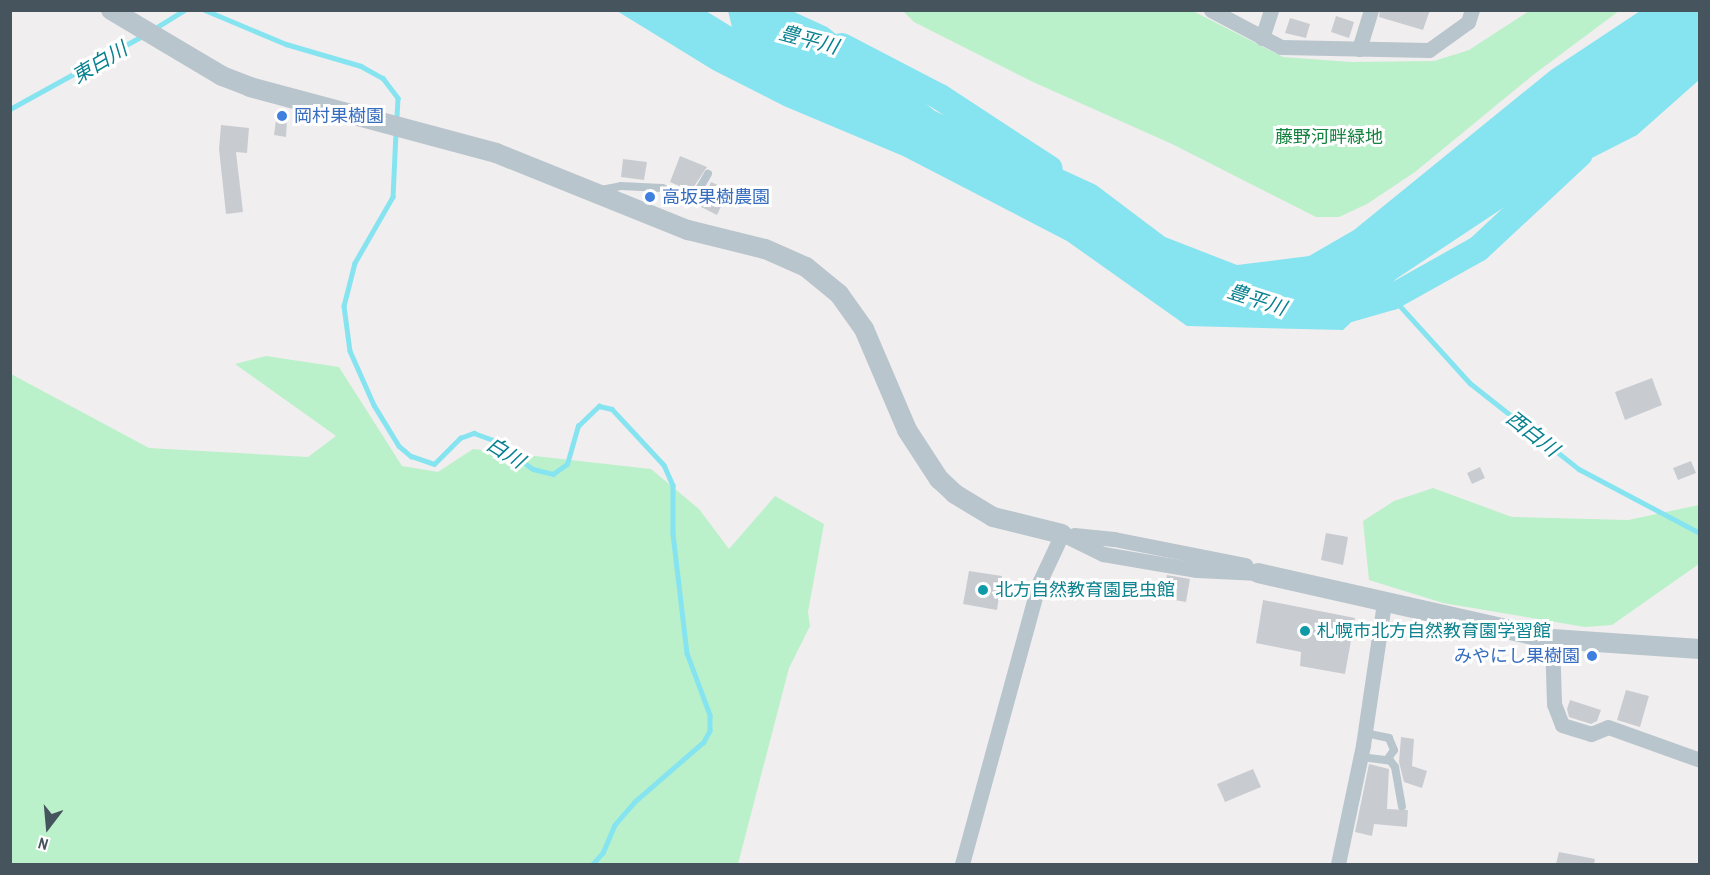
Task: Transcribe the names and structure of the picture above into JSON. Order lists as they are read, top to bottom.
{
  "water": [
    "豊平川",
    "東白川",
    "西白川",
    "白川"
  ],
  "parks": ["藤野河畔緑地"],
  "places": [
    "岡村果樹園",
    "高坂果樹農園",
    "北方自然教育園昆虫館",
    "札幌市北方自然教育園学習館",
    "みやにし果樹園"
  ],
  "north": "bottom"
}
